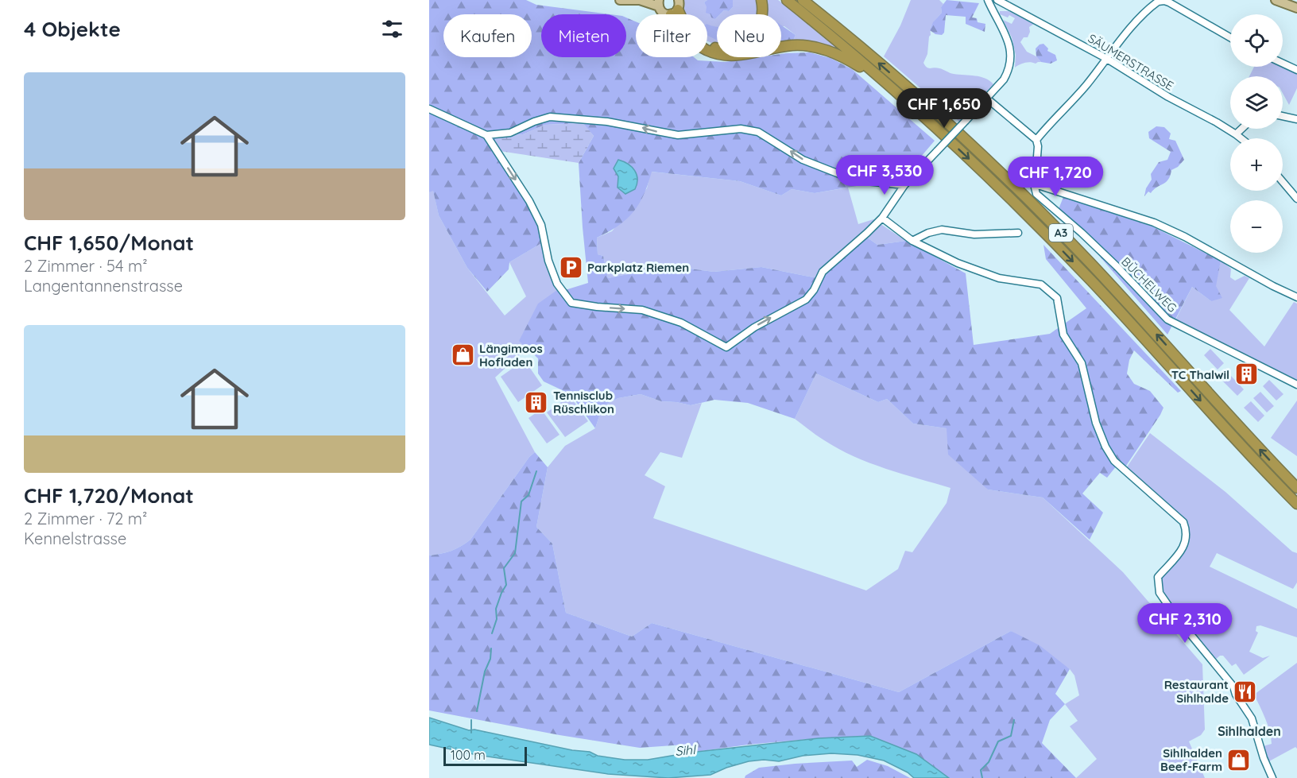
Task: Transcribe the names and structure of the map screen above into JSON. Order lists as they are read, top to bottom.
{
  "streets": {
    "highway": ["A3"],
    "street": ["SÄUMERSTRASSE", "BÜCHELWEG"]
  },
  "districts": ["Sihlhalden"],
  "water": ["Sihl"],
  "places": {
    "parking": ["Parkplatz Riemen"],
    "shop": ["Längimoos Hofladen", "Sihlhalden Beef-Farm"],
    "building": ["TC Thalwil", "Tennisclub Rüschlikon"],
    "restaurant": ["Restaurant Sihlhalde"]
  },
  "scale_bar": "100 m",
  "page": {
    "heading": "4 Objekte",
    "map_buttons": ["+", "−"],
    "chip": [
      "Kaufen",
      "Mieten",
      "Filter",
      "Neu"
    ],
    "list": [
      {
        "name": "CHF 1,650/Monat",
        "note": "2 Zimmer · 54 m² · Langentannenstrasse"
      },
      {
        "name": "CHF 1,720/Monat",
        "note": "2 Zimmer · 72 m² · Kennelstrasse"
      }
    ],
    "price": [
      "CHF 1,650",
      "CHF 3,530",
      "CHF 1,720",
      "CHF 2,310"
    ],
    "scale": "100 m"
  }
}
